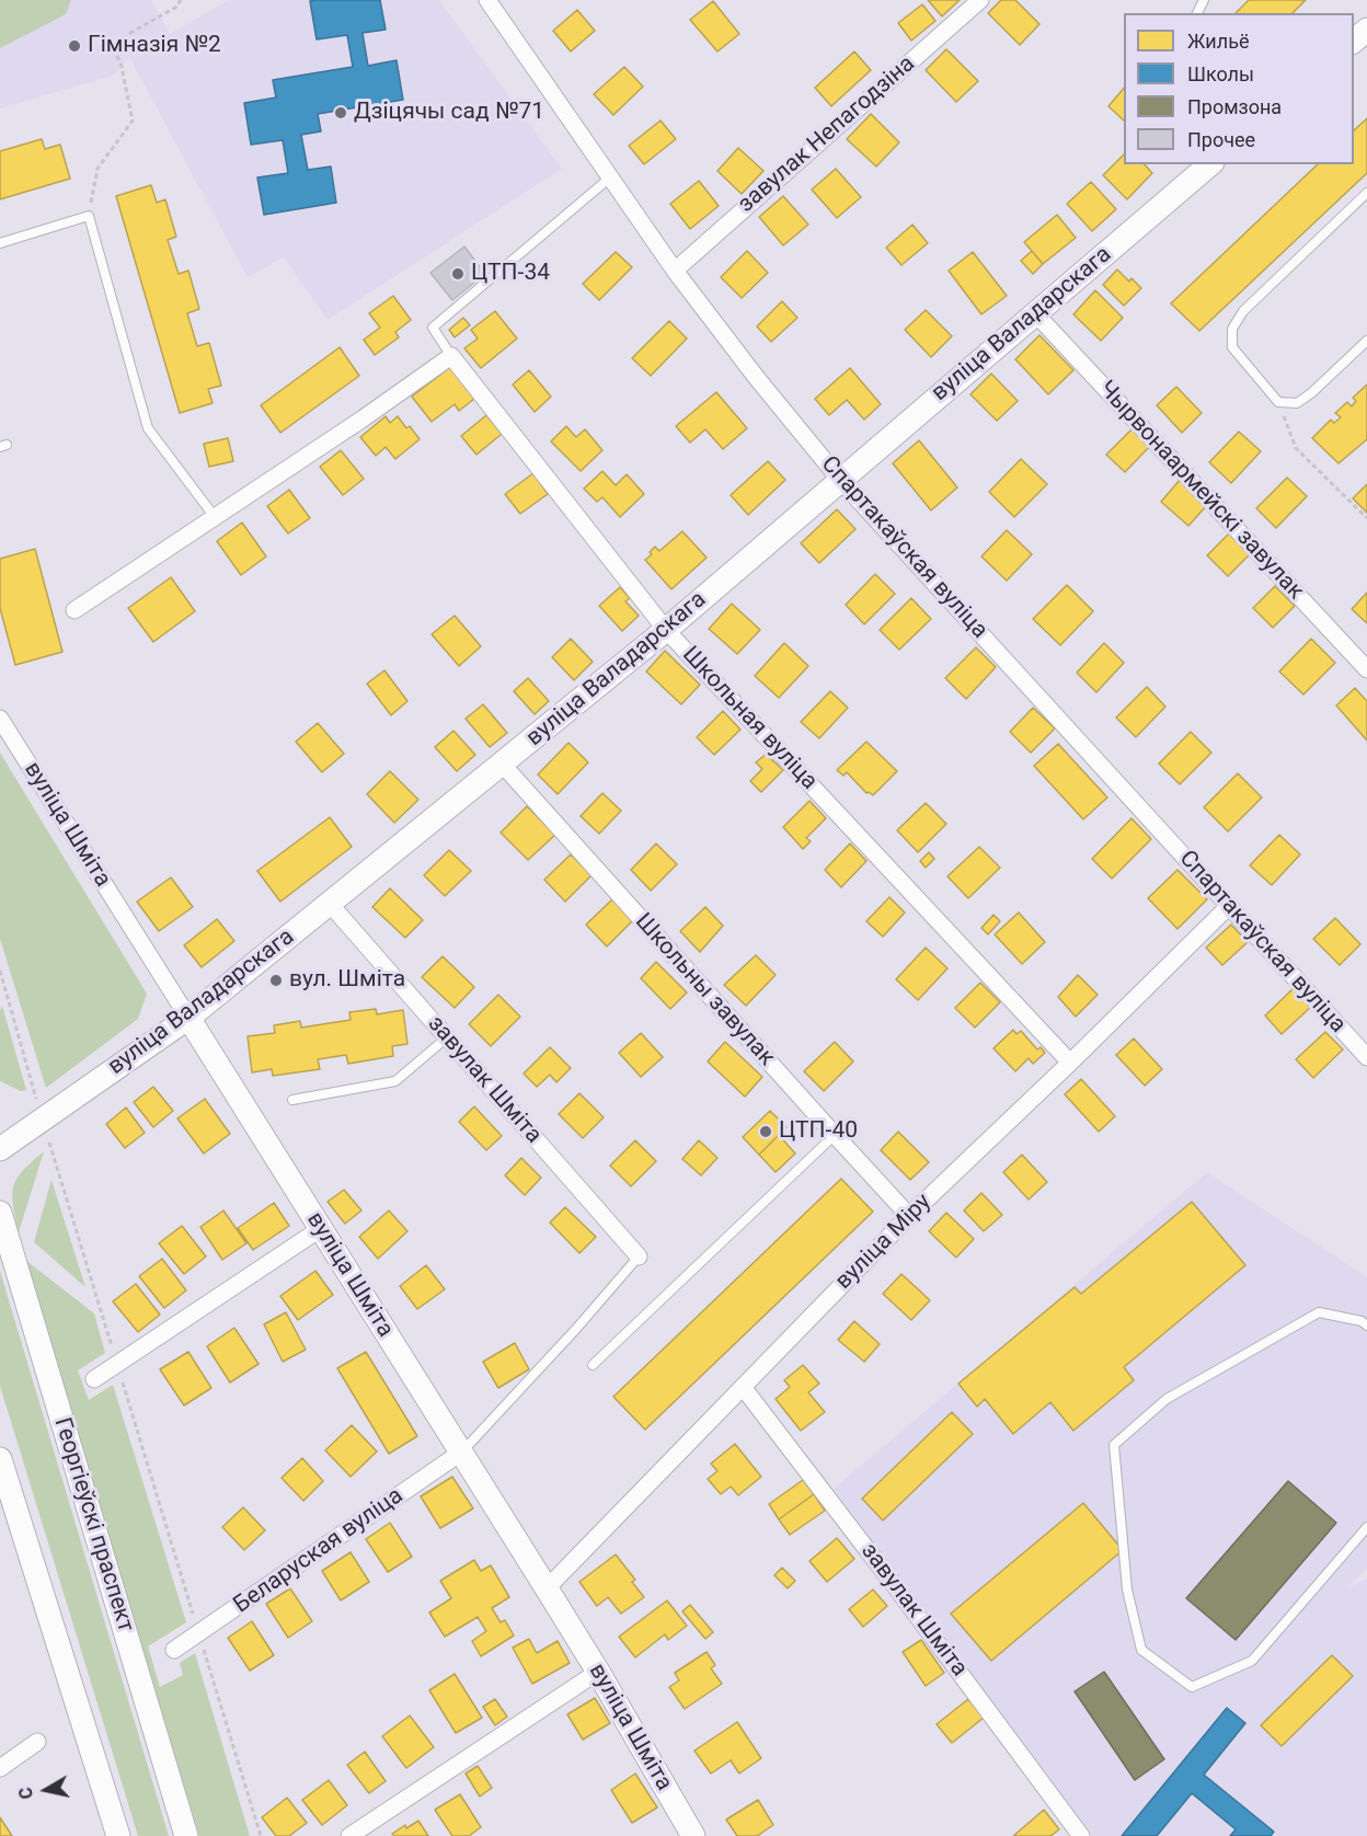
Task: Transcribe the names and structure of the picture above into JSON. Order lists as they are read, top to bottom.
{
  "streets": {
    "main road": ["вуліца Валадарскага", "вуліца Шміта", "Георгіеўскі праспект"],
    "street": [
      "завулак Непагодзіна",
      "Чырвонаармейскі завулак",
      "Спартакаўская вуліца",
      "Школьная вуліца",
      "Школьны завулак",
      "завулак Шміта",
      "вуліца Міру",
      "Беларуская вуліца"
    ]
  },
  "crossings": [
    ["завулак Непагодзіна", "Спартакаўская вуліца"],
    ["вуліца Валадарскага", "Чырвонаармейскі завулак"],
    ["вуліца Валадарскага", "Спартакаўская вуліца"],
    ["вуліца Валадарскага", "Школьная вуліца"],
    ["вуліца Валадарскага", "вуліца Шміта"],
    ["вуліца Валадарскага", "Школьны завулак"],
    ["вуліца Валадарскага", "завулак Шміта"],
    ["Спартакаўская вуліца", "вуліца Міру"],
    ["Школьная вуліца", "вуліца Міру"],
    ["вуліца Шміта", "вуліца Міру"],
    ["вуліца Шміта", "Беларуская вуліца"],
    ["Школьны завулак", "вуліца Міру"],
    ["завулак Шміта", "вуліца Міру"]
  ],
  "places": [
    "Гімназія №2",
    "Дзіцячы сад №71",
    "ЦТП-34",
    "вул. Шміта",
    "ЦТП-40"
  ],
  "legend": [
    "Жильё",
    "Школы",
    "Промзона",
    "Прочее"
  ],
  "north": "left"
}
